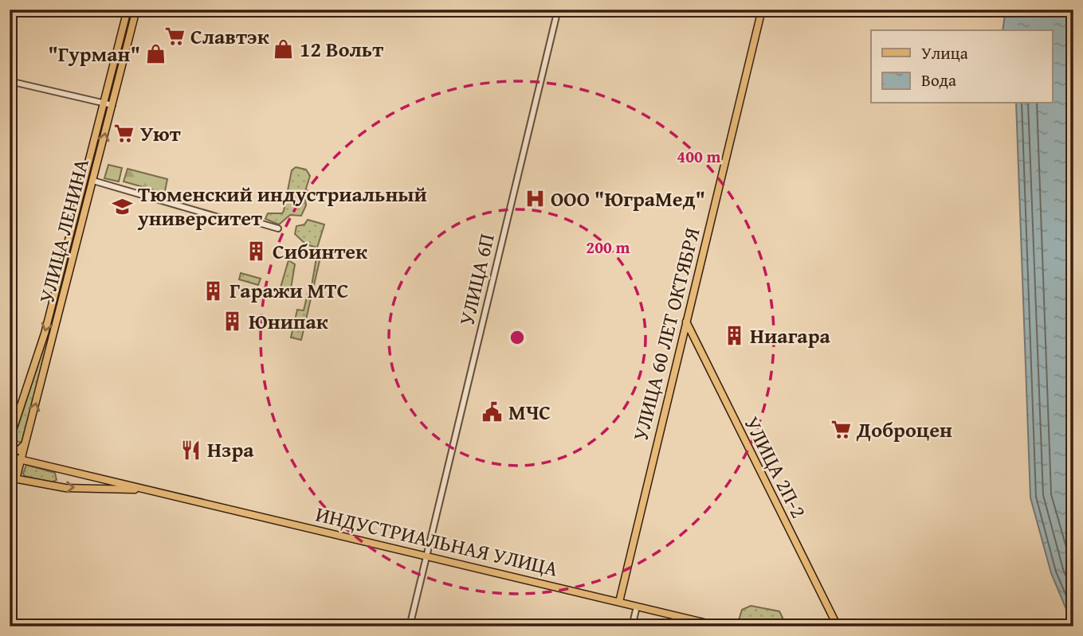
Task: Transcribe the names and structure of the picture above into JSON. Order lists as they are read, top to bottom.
{
  "streets": {
    "main road": [
      "УЛИЦА ЛЕНИНА",
      "УЛИЦА 60 ЛЕТ ОКТЯБРЯ",
      "УЛИЦА 2П-2",
      "ИНДУСТРИАЛЬНАЯ УЛИЦА"
    ],
    "street": ["УЛИЦА 6П"]
  },
  "crossings": [
    ["УЛИЦА ЛЕНИНА", "ИНДУСТРИАЛЬНАЯ УЛИЦА"],
    ["УЛИЦА 6П", "ИНДУСТРИАЛЬНАЯ УЛИЦА"],
    ["УЛИЦА 60 ЛЕТ ОКТЯБРЯ", "УЛИЦА 2П-2"],
    ["УЛИЦА 60 ЛЕТ ОКТЯБРЯ", "ИНДУСТРИАЛЬНАЯ УЛИЦА"]
  ],
  "places": {
    "supermarket": ["Славтэк", "Уют", "Доброцен"],
    "shop": ["12 Вольт", "\"Гурман\""],
    "hospital": ["ООО \"ЮграМед\""],
    "school or university": ["Тюменский индустриальный университет"],
    "building": [
      "Сибинтек",
      "Гаражи МТС",
      "Юнипак",
      "Ниагара"
    ],
    "public building": ["МЧС"],
    "restaurant": ["Нзра"]
  },
  "legend": ["Улица", "Вода"],
  "rings": ["400 m", "200 m"]
}
